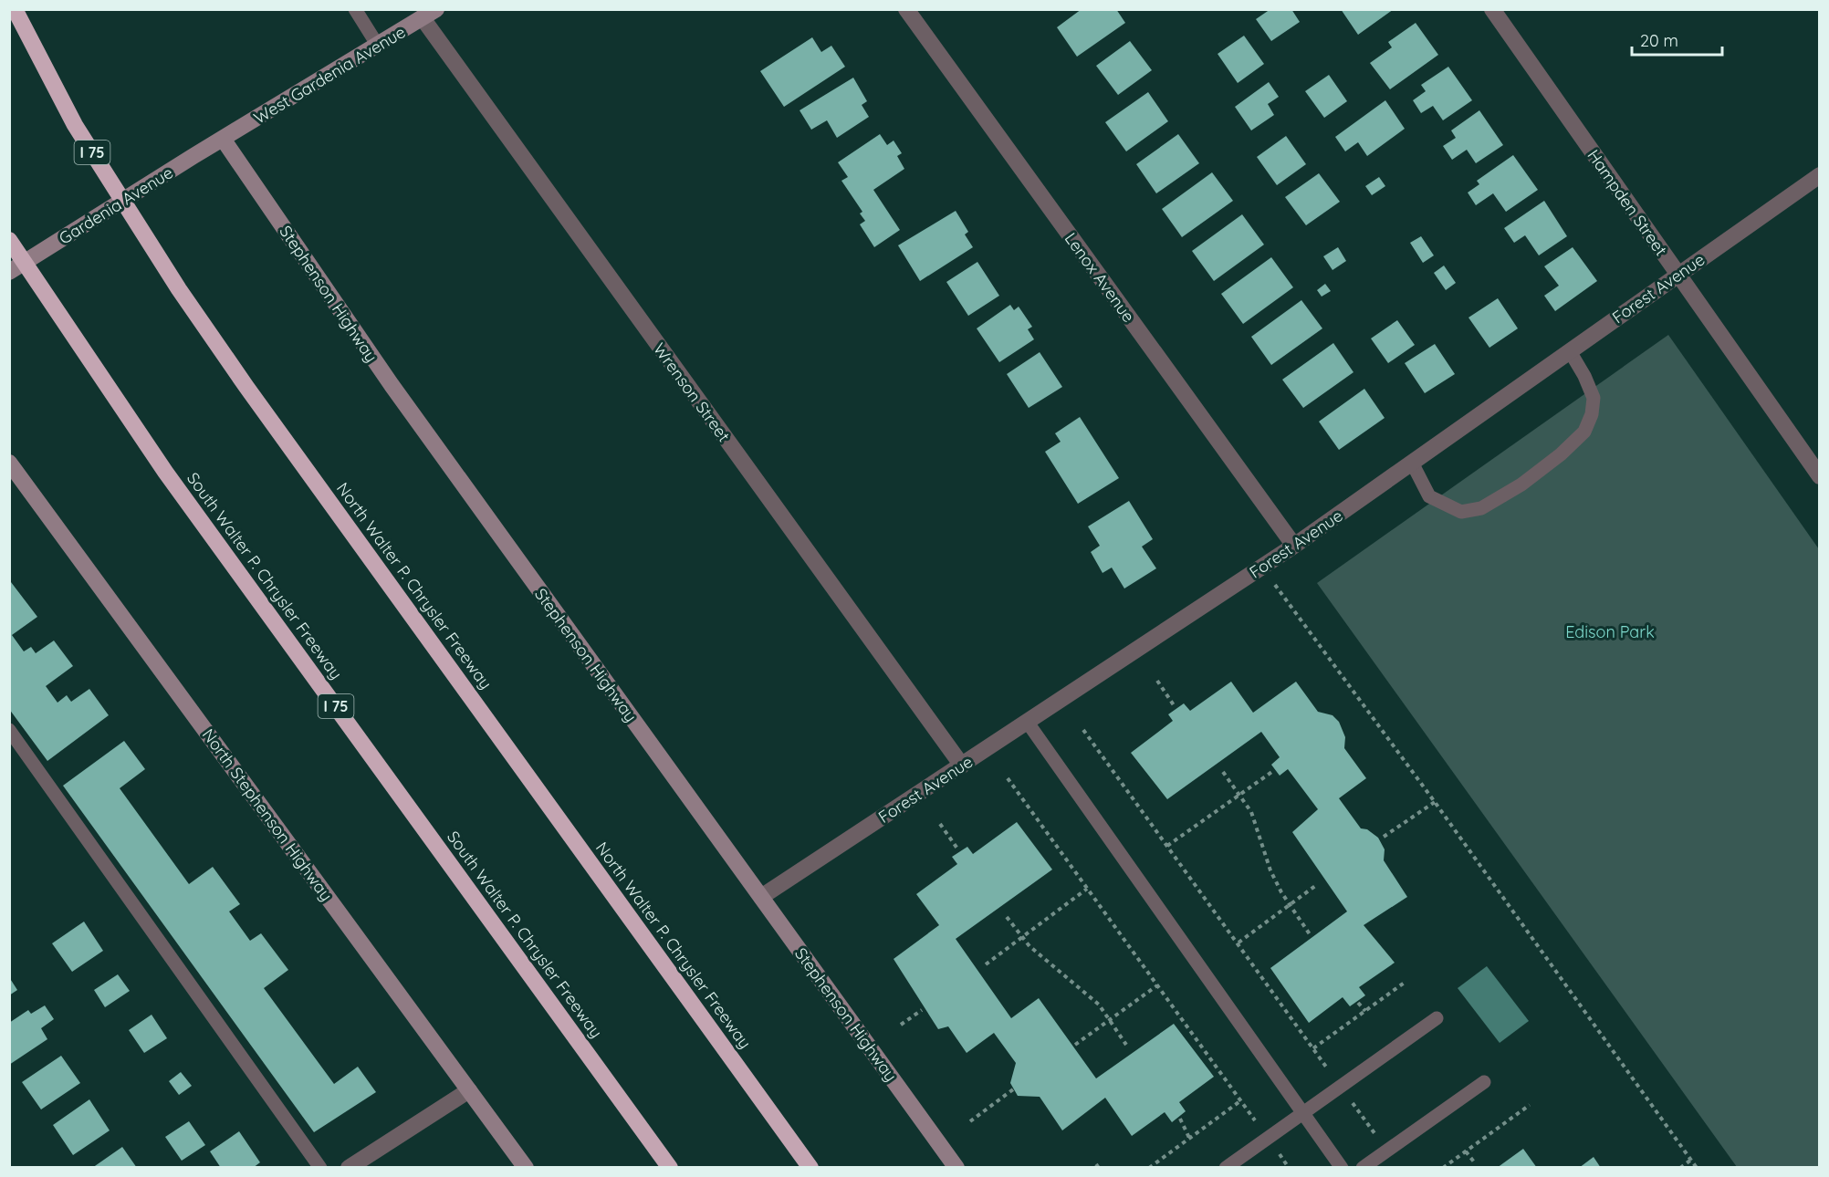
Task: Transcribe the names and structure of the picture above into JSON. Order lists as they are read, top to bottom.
{
  "streets": {
    "highway": ["I 75", "South Walter P. Chrysler Freeway", "North Walter P. Chrysler Freeway"],
    "main road": [
      "West Gardenia Avenue",
      "Gardenia Avenue",
      "Stephenson Highway",
      "North Stephenson Highway"
    ],
    "street": [
      "Hampden Street",
      "Lenox Avenue",
      "Forest Avenue",
      "Wrenson Street"
    ]
  },
  "crossings": [
    ["West Gardenia Avenue", "Gardenia Avenue"],
    ["West Gardenia Avenue", "Stephenson Highway"],
    ["West Gardenia Avenue", "Wrenson Street"],
    ["Hampden Street", "Forest Avenue"],
    ["Gardenia Avenue", "Stephenson Highway"],
    ["Lenox Avenue", "Forest Avenue"],
    ["Forest Avenue", "Stephenson Highway"],
    ["Forest Avenue", "Wrenson Street"]
  ],
  "parks": ["Edison Park"],
  "scale_bar": "20 m"
}
